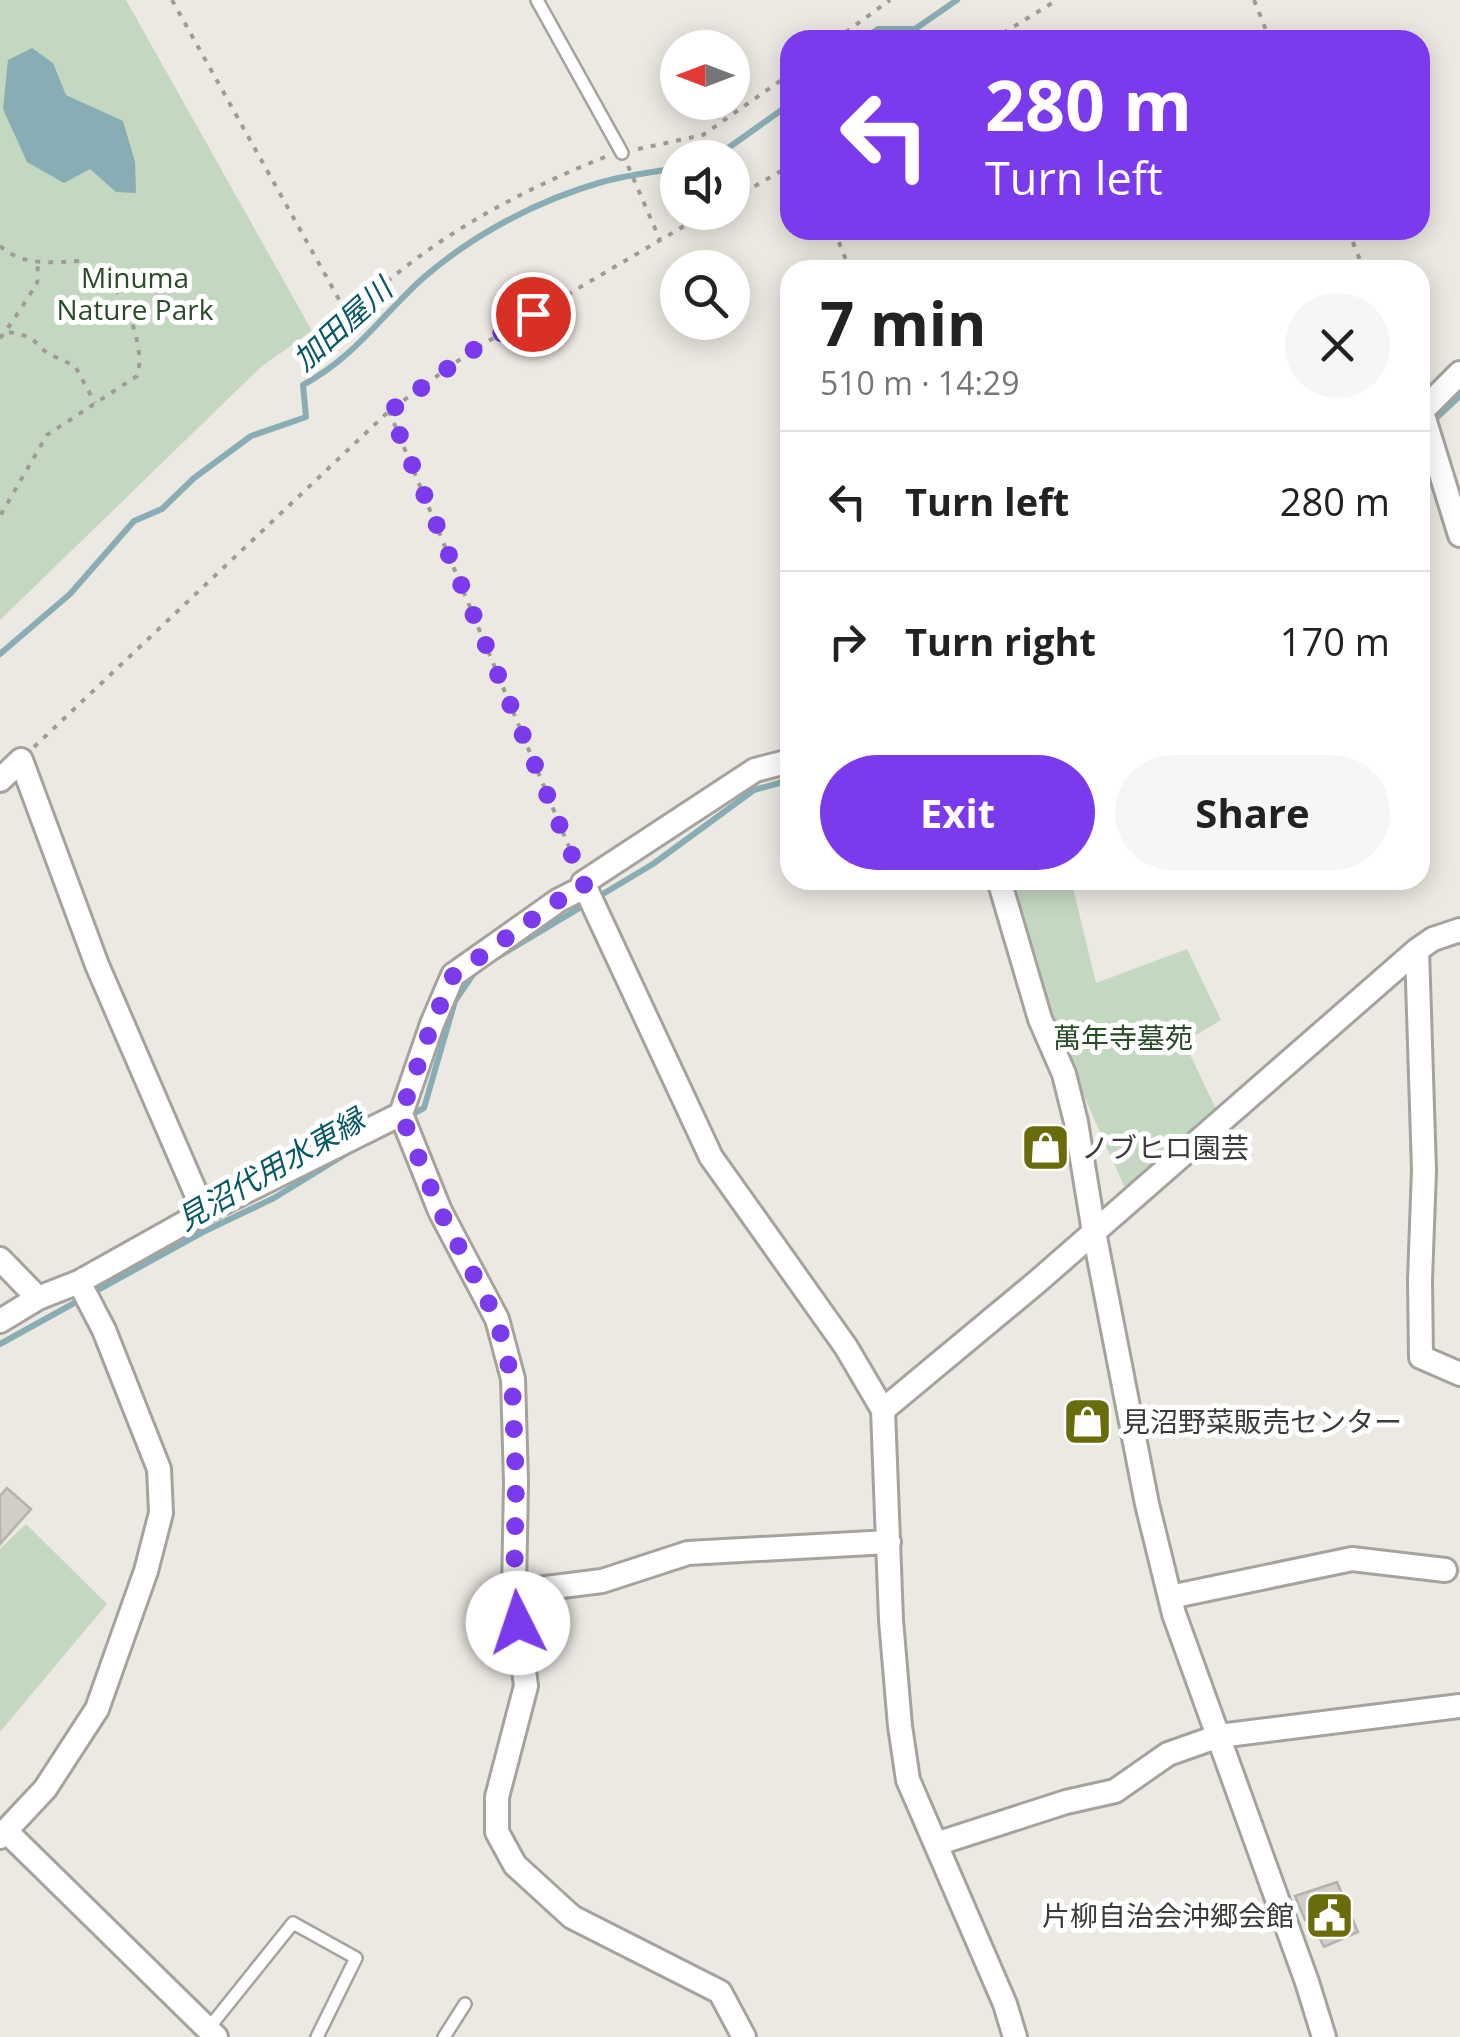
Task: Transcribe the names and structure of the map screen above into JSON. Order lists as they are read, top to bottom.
{
  "water": ["加田屋川", "見沼代用水東縁"],
  "parks": ["Minuma Nature Park", "萬年寺墓苑"],
  "places": {
    "shop": ["ノブヒロ園芸", "見沼野菜販売センター"],
    "public building": ["片柳自治会沖郷会館"]
  },
  "north": "left",
  "page": {
    "turn": ["280 m", "Turn left"],
    "heading": ["7 min", "510 m · 14:29"],
    "list": [
      {
        "name": "Turn left",
        "value": "280 m"
      },
      {
        "name": "Turn right",
        "value": "170 m"
      }
    ],
    "buttons": ["Exit", "Share"]
  }
}
